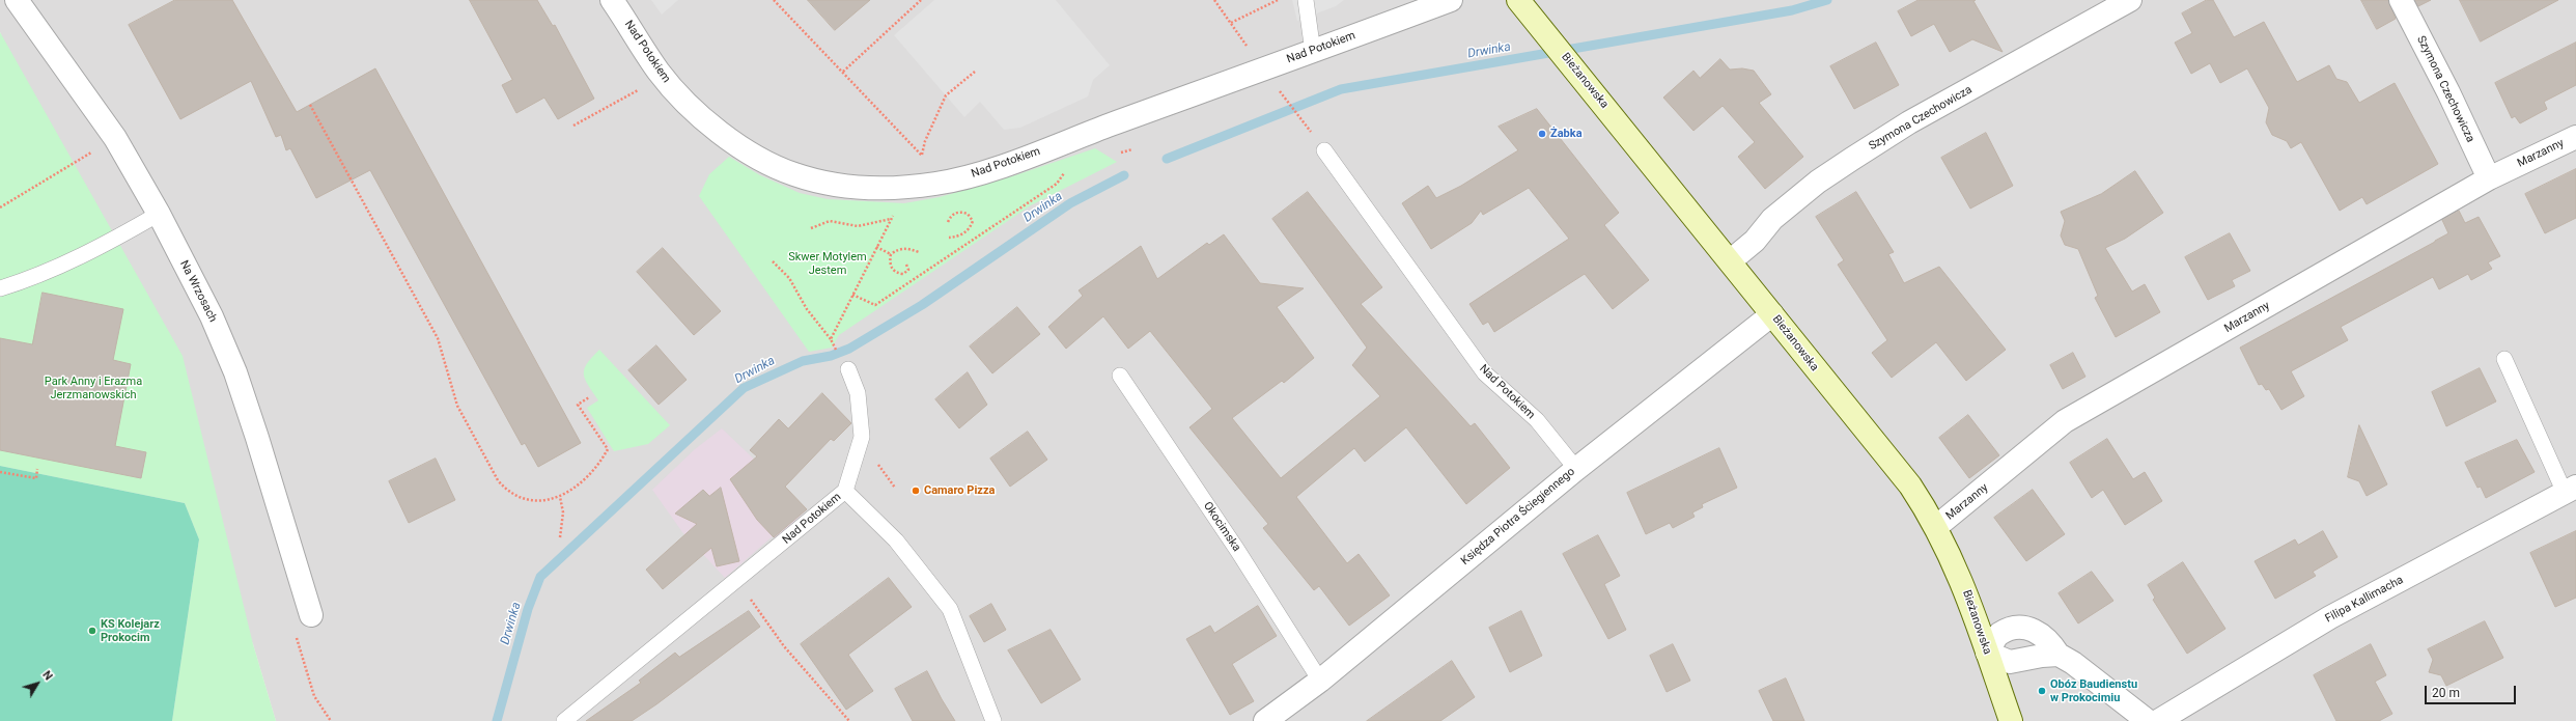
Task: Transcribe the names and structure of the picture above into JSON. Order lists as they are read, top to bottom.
{
  "streets": {
    "street": [
      "Nad Potokiem",
      "Bieżanowska",
      "Szymona Czechowicza",
      "Marzanny",
      "Na Wrzosach",
      "Księdza Piotra Ściegiennego",
      "Filipa Kallimacha"
    ],
    "lane": ["Okocimska"]
  },
  "crossings": [
    ["Nad Potokiem", "Księdza Piotra Ściegiennego"],
    ["Bieżanowska", "Szymona Czechowicza"],
    ["Bieżanowska", "Marzanny"],
    ["Bieżanowska", "Księdza Piotra Ściegiennego"],
    ["Szymona Czechowicza", "Marzanny"],
    ["Księdza Piotra Ściegiennego", "Okocimska"]
  ],
  "water": ["Drwinka"],
  "parks": ["Skwer Motylem Jestem", "Park Anny i Erazma Jerzmanowskich"],
  "places": [
    "Żabka",
    "Camaro Pizza",
    "KS Kolejarz Prokocim",
    "Obóz Baudienstu w Prokocimiu"
  ],
  "scale_bar": "20 m",
  "north": "top right"
}
